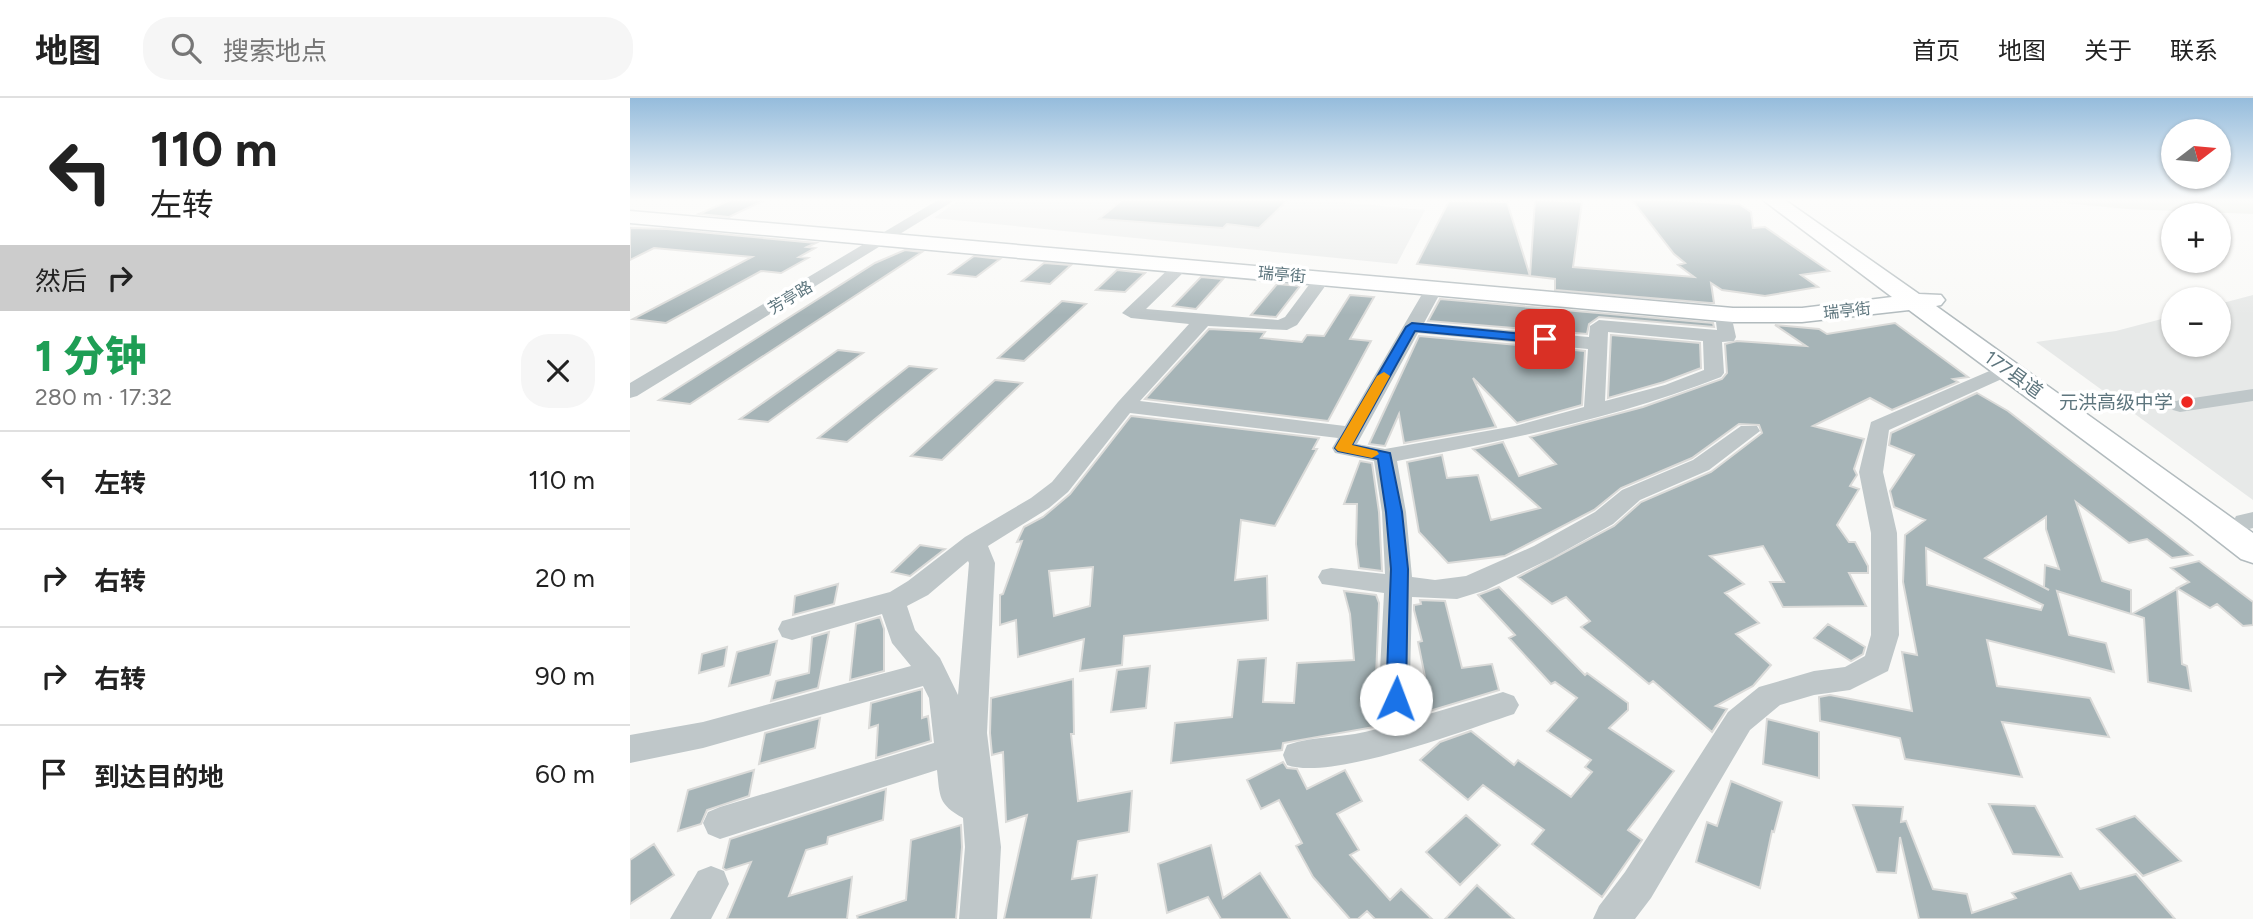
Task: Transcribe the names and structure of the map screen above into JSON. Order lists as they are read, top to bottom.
{
  "streets": {
    "main road": ["瑞亭街", "177县道"],
    "street": ["芳亭路"]
  },
  "crossings": [
    ["瑞亭街", "177县道"]
  ],
  "places": ["元洪高级中学"],
  "north": "right",
  "page": {
    "header": "地图",
    "search": "搜索地点",
    "nav": [
      "首页",
      "地图",
      "关于",
      "联系"
    ],
    "turn": ["110 m", "左转"],
    "map_buttons": ["+", "−"],
    "then": "然后",
    "heading": ["1 分钟", "280 m · 17:32"],
    "list": [
      {
        "name": "左转",
        "value": "110 m"
      },
      {
        "name": "右转",
        "value": "20 m"
      },
      {
        "name": "右转",
        "value": "90 m"
      },
      {
        "name": "到达目的地",
        "value": "60 m"
      }
    ]
  }
}
